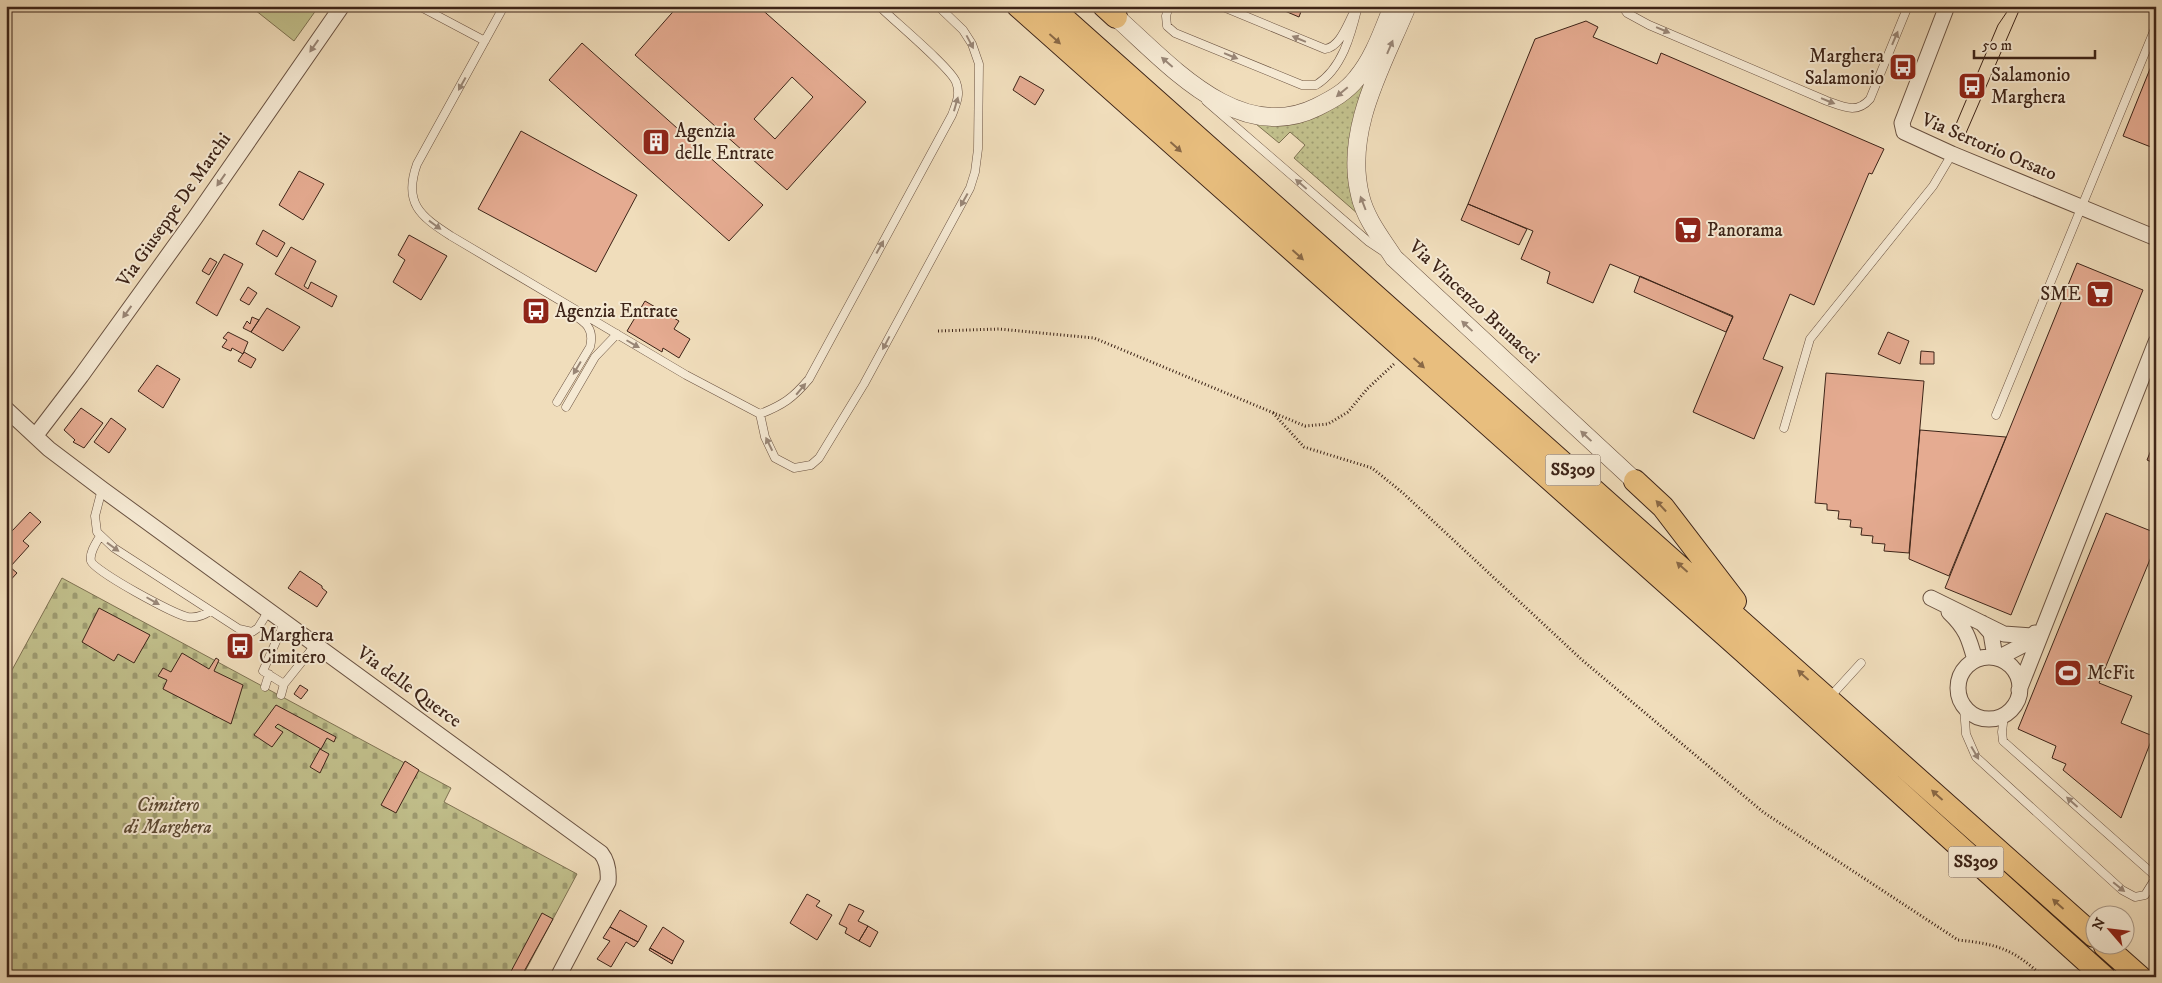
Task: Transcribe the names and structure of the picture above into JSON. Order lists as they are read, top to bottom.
{
  "streets": {
    "main road": ["SS309"],
    "street": [
      "Via Sertorio Orsato",
      "Via Giuseppe De Marchi",
      "Via Vincenzo Brunacci",
      "Via delle Querce"
    ]
  },
  "crossings": [
    ["Via Giuseppe De Marchi", "Via delle Querce"]
  ],
  "one_way": ["Via Giuseppe De Marchi", "Via Vincenzo Brunacci"],
  "parks": ["Cimitero di Marghera"],
  "places": {
    "bus stop": [
      "Marghera Salamonio",
      "Salamonio Marghera",
      "Agenzia Entrate",
      "Marghera Cimitero"
    ],
    "building": ["Agenzia delle Entrate"],
    "supermarket": ["Panorama", "SME"],
    "sports": ["McFit"]
  },
  "scale_bar": "50 m",
  "north": "top left"
}
